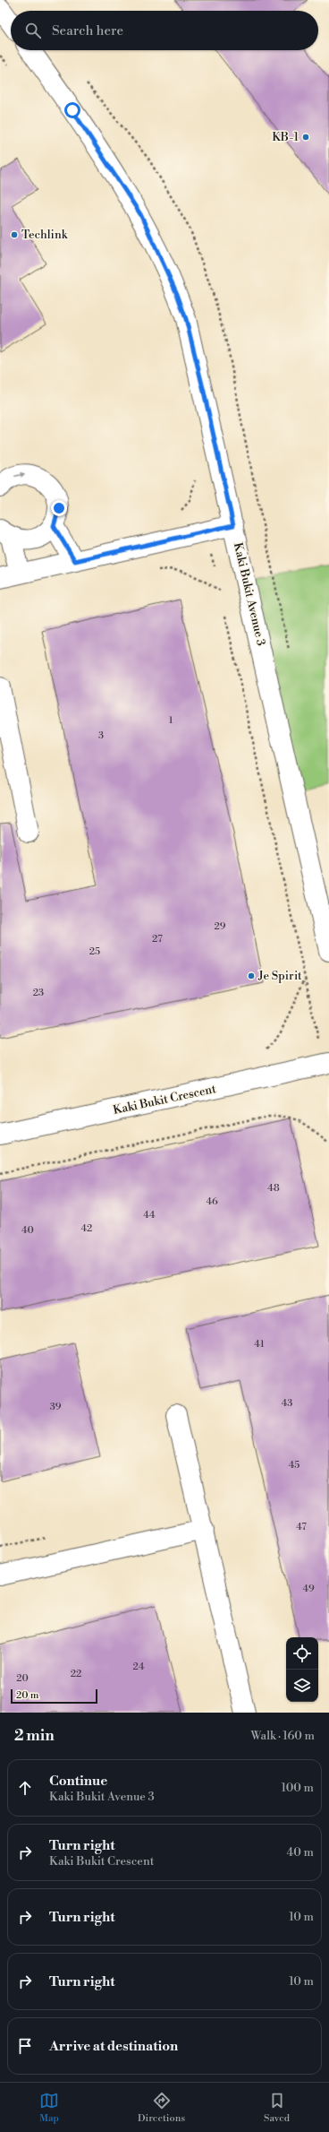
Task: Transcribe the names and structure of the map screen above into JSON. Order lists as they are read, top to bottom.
{
  "streets": {
    "street": ["Kaki Bukit Avenue 3", "Kaki Bukit Crescent"]
  },
  "places": ["KB-1", "Techlink", "Je Spirit"],
  "house_numbers": [
    "1",
    "3",
    "29",
    "27",
    "25",
    "23",
    "48",
    "46",
    "44",
    "42",
    "40",
    "41",
    "43",
    "39",
    "45",
    "47",
    "49",
    "24",
    "22",
    "20"
  ],
  "scale_bar": "20 m",
  "page": {
    "search": "Search here",
    "scale": "20 m",
    "heading": ["2 min", "Walk · 160 m"],
    "list": [
      ["Continue", "Kaki Bukit Avenue 3", "100 m"],
      ["Turn right", "Kaki Bukit Crescent", "40 m"],
      ["Turn right", "10 m"],
      ["Turn right", "10 m"],
      "Arrive at destination"
    ],
    "nav": ["Map", "Directions", "Saved"]
  }
}
